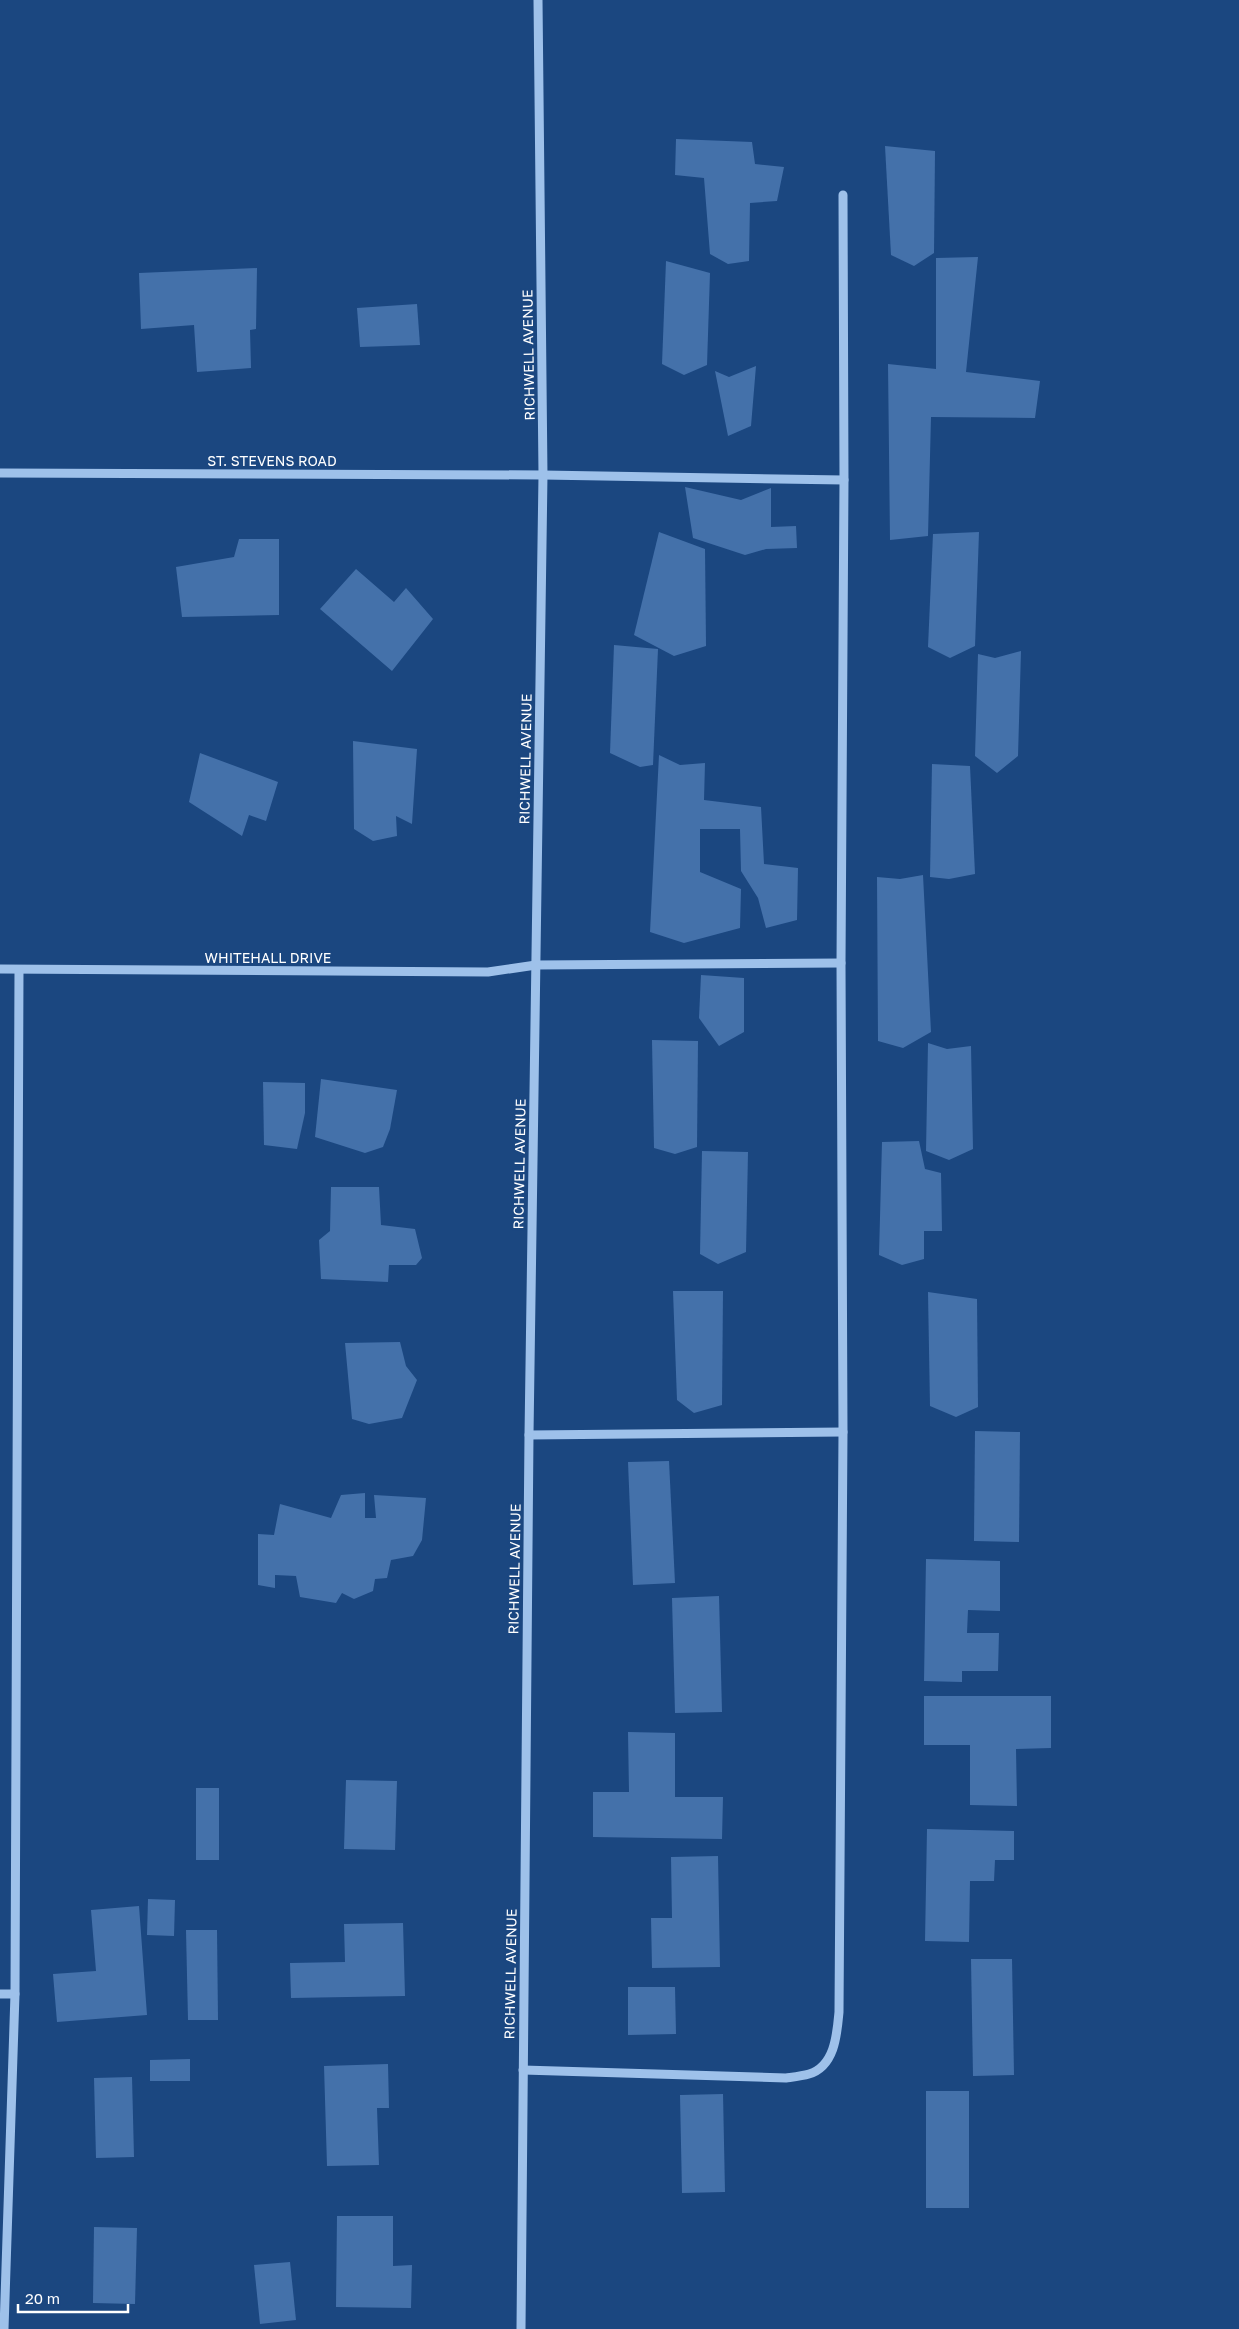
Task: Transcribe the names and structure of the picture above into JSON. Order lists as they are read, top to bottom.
{
  "streets": {
    "street": ["RICHWELL AVENUE", "ST. STEVENS ROAD", "WHITEHALL DRIVE"]
  },
  "crossings": [
    ["RICHWELL AVENUE", "ST. STEVENS ROAD"],
    ["RICHWELL AVENUE", "WHITEHALL DRIVE"]
  ],
  "scale_bar": "20 m"
}
